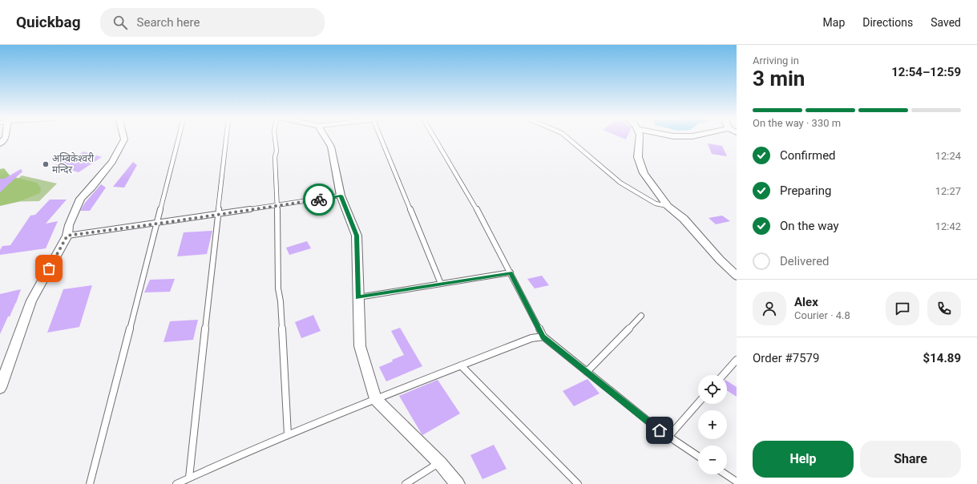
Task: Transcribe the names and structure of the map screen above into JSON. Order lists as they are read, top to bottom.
{
  "places": ["अम्बिकेश्‍वरी मन्दिर"],
  "page": {
    "header": "Quickbag",
    "search": "Search here",
    "nav": ["Map", "Directions", "Saved"],
    "heading": ["3 min", "Arriving in", "12:54–12:59"],
    "panel": [
      "Alex",
      "Courier · 4.8",
      "Order #7579",
      "$14.89"
    ],
    "bar": "On the way · 330 m",
    "list": [
      ["Confirmed", "12:24"],
      ["Preparing", "12:27"],
      ["On the way", "12:42"],
      "Delivered"
    ],
    "map_buttons": ["+", "−"],
    "buttons": ["Help", "Share"]
  }
}
